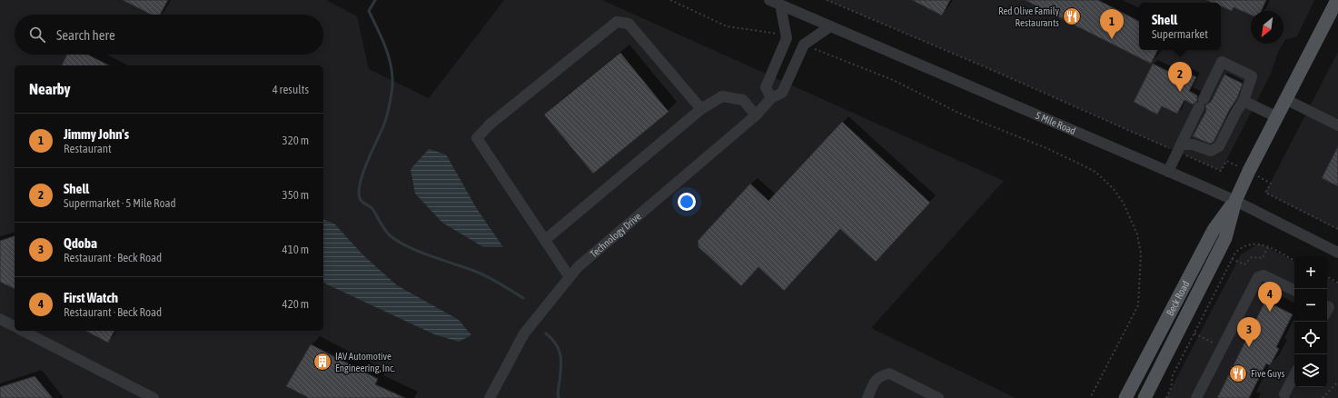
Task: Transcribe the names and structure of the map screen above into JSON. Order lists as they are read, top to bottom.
{
  "streets": {
    "main road": ["Beck Road"],
    "street": ["5 Mile Road", "Technology Drive"]
  },
  "crossings": [
    ["5 Mile Road", "Beck Road"]
  ],
  "places": {
    "restaurant": ["Red Olive Family Restaurants", "Five Guys"],
    "building": ["IAV Automotive Engineering, Inc."]
  },
  "north": "bottom left",
  "page": {
    "popup": ["Shell", "Supermarket"],
    "pins": [
      "1",
      "2",
      "4",
      "3"
    ],
    "search": "Search here",
    "heading": ["Nearby", "4 results"],
    "list": [
      {
        "mark": "1",
        "name": "Jimmy John's",
        "note": "Restaurant",
        "value": "320 m"
      },
      {
        "mark": "2",
        "name": "Shell",
        "note": "Supermarket · 5 Mile Road",
        "value": "350 m"
      },
      {
        "mark": "3",
        "name": "Qdoba",
        "note": "Restaurant · Beck Road",
        "value": "410 m"
      },
      {
        "mark": "4",
        "name": "First Watch",
        "note": "Restaurant · Beck Road",
        "value": "420 m"
      }
    ],
    "map_buttons": ["+", "−"]
  }
}
